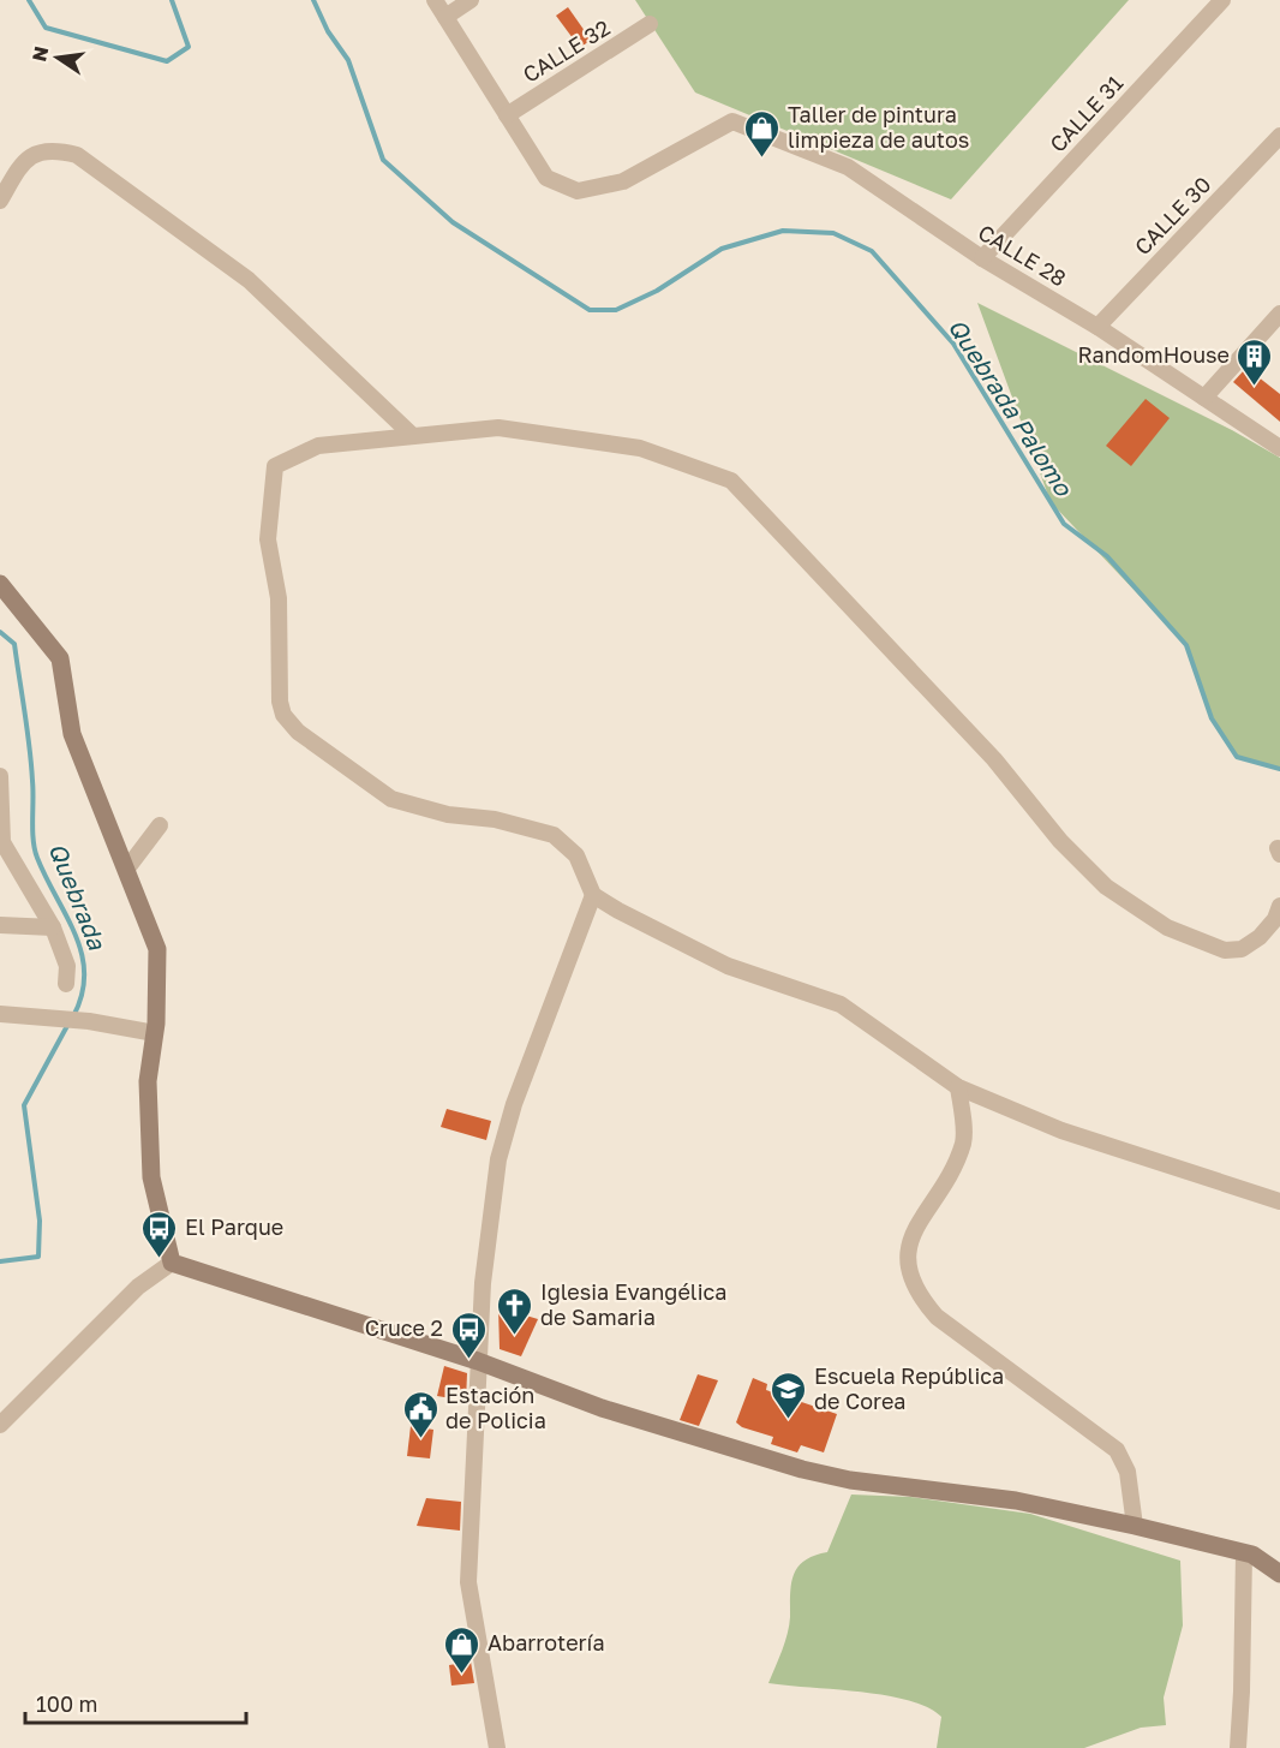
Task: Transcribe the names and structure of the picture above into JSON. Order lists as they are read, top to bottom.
{
  "streets": {
    "street": [
      "CALLE 32",
      "CALLE 31",
      "CALLE 30",
      "CALLE 28"
    ]
  },
  "crossings": [
    ["CALLE 32", "CALLE 28"],
    ["CALLE 31", "CALLE 28"],
    ["CALLE 30", "CALLE 28"]
  ],
  "water": ["Quebrada Palomo", "Quebrada"],
  "places": {
    "shop": ["Taller de pintura limpieza de autos", "Abarrotería"],
    "building": ["RandomHouse"],
    "bus stop": ["El Parque", "Cruce 2"],
    "church": ["Iglesia Evangélica de Samaria"],
    "school or university": ["Escuela República de Corea"],
    "public building": ["Estación de Policia"]
  },
  "scale_bar": "100 m",
  "north": "left"
}
